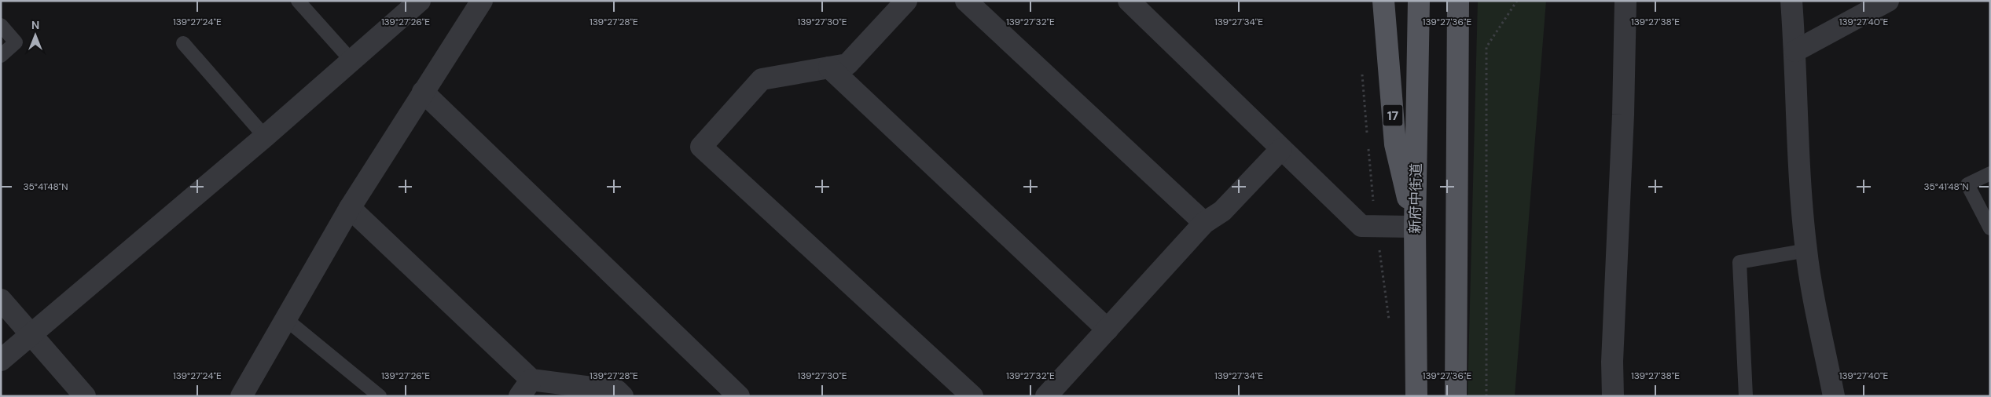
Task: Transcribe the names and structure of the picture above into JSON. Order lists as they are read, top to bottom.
{
  "streets": {
    "main road": ["17", "新府中街道"]
  },
  "crossings": [
    ["17", "新府中街道"]
  ],
  "north": "top",
  "coordinates": [
    "139°27'24\"E",
    "139°27'26\"E",
    "139°27'28\"E",
    "139°27'30\"E",
    "139°27'32\"E",
    "139°27'34\"E",
    "139°27'36\"E",
    "139°27'38\"E",
    "139°27'40\"E",
    "35°41'48\"N"
  ]
}
